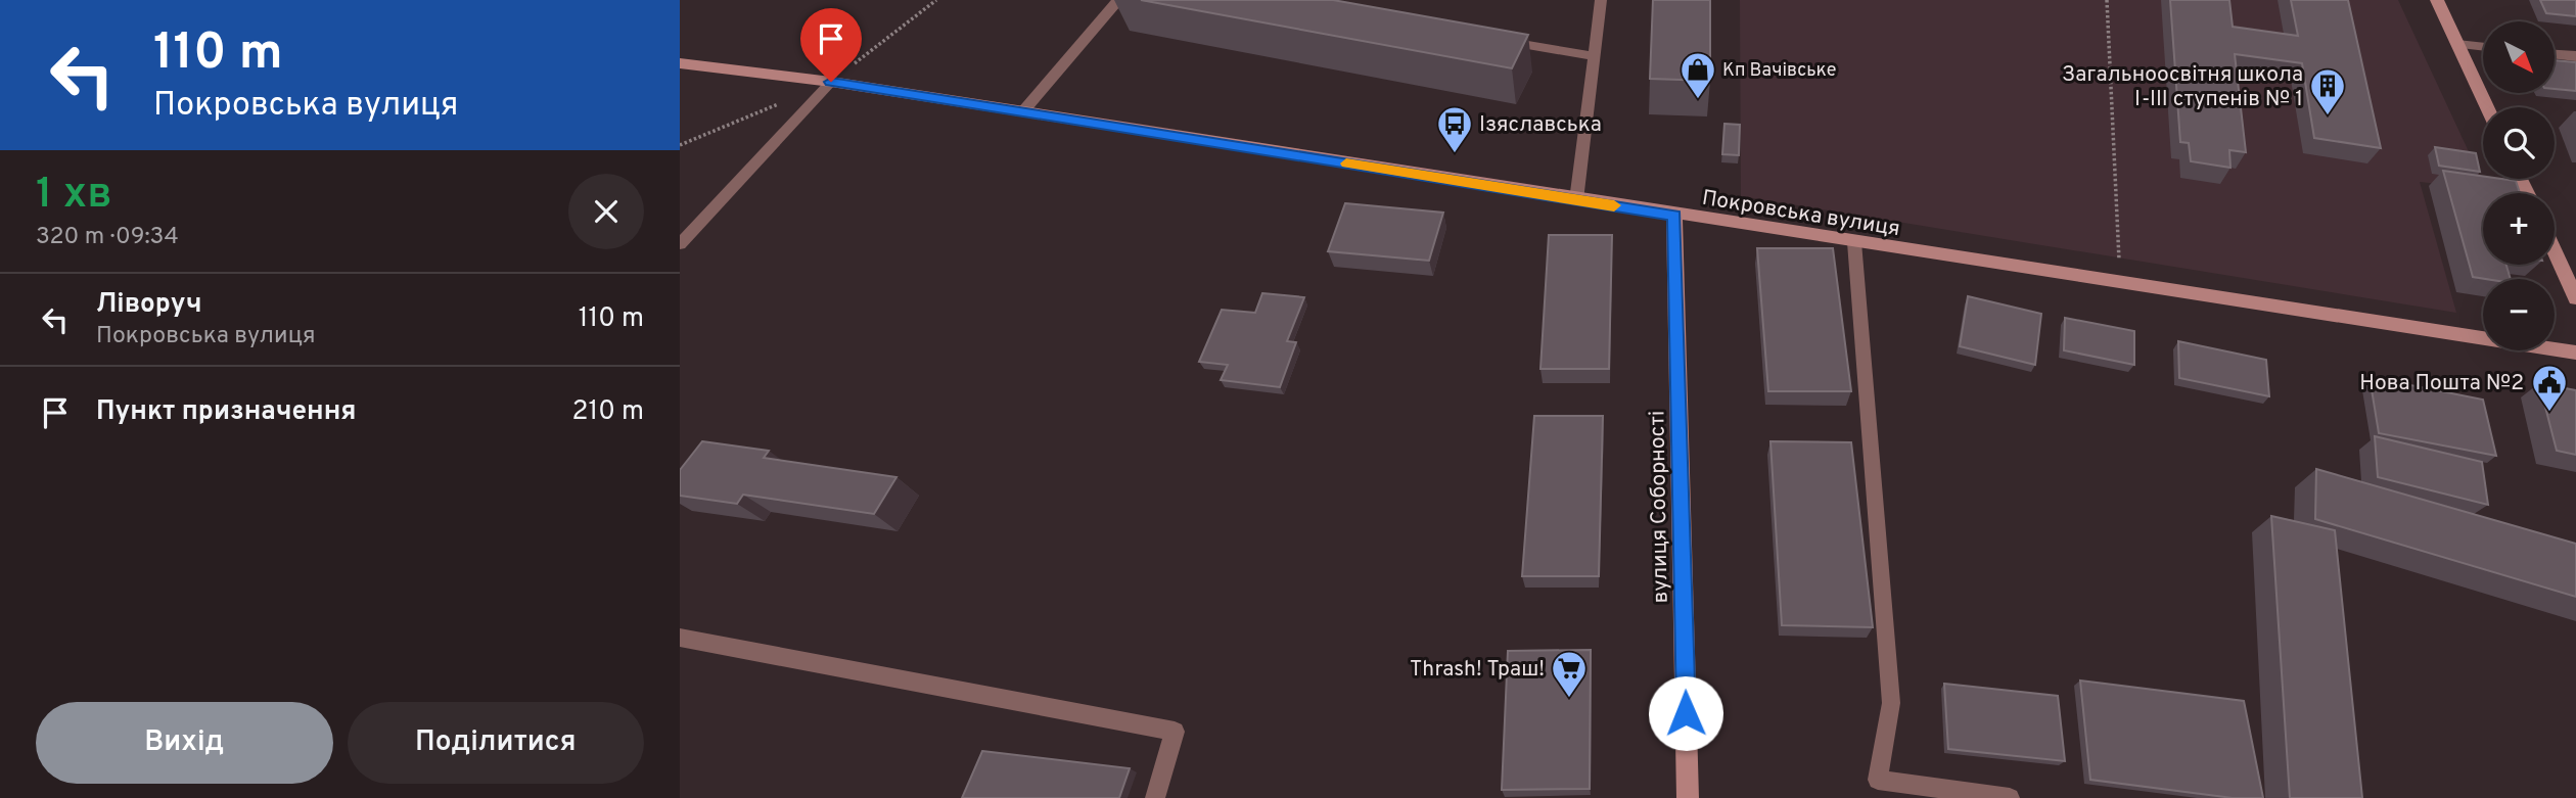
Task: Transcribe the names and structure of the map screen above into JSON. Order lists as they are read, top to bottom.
{
  "streets": {
    "main road": ["Покровська вулиця", "вулиця Соборності"]
  },
  "crossings": [
    ["Покровська вулиця", "вулиця Соборності"]
  ],
  "places": {
    "shop": ["Кп Вачівське"],
    "building": ["Загальноосвітня школа І-ІІІ ступенів № 1"],
    "bus stop": ["Ізяславська"],
    "public building": ["Нова Пошта №2"],
    "supermarket": ["Thrash! Траш!"]
  },
  "north": "bottom right",
  "page": {
    "turn": ["110 m", "Покровська вулиця"],
    "map_buttons": ["+", "−"],
    "heading": ["1 хв", "320 m · 09:34"],
    "list": [
      {
        "name": "Ліворуч",
        "note": "Покровська вулиця",
        "value": "110 m"
      },
      {
        "name": "Пункт призначення",
        "value": "210 m"
      }
    ],
    "buttons": ["Вихід", "Поділитися"]
  }
}
